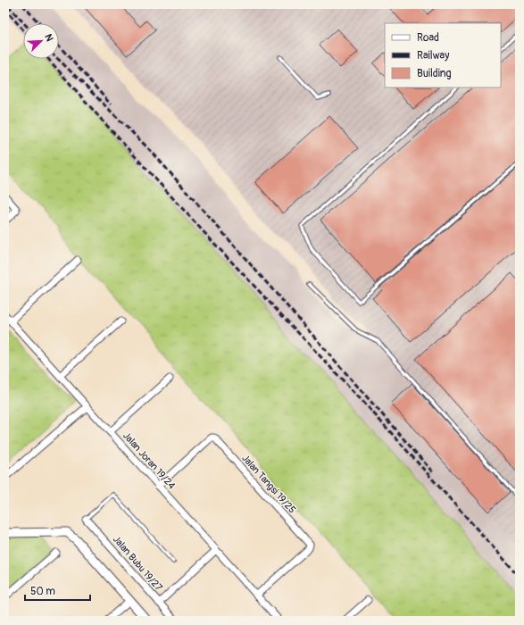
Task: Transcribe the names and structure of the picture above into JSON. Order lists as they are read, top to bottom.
{
  "streets": {
    "street": ["Jalan Joran 19/24", "Jalan Tangsi 19/25", "Jalan Bubu 19/27"]
  },
  "crossings": [
    ["Jalan Joran 19/24", "Jalan Tangsi 19/25"]
  ],
  "legend": ["Road", "Railway", "Building"],
  "scale_bar": "50 m",
  "north": "top right"
}
